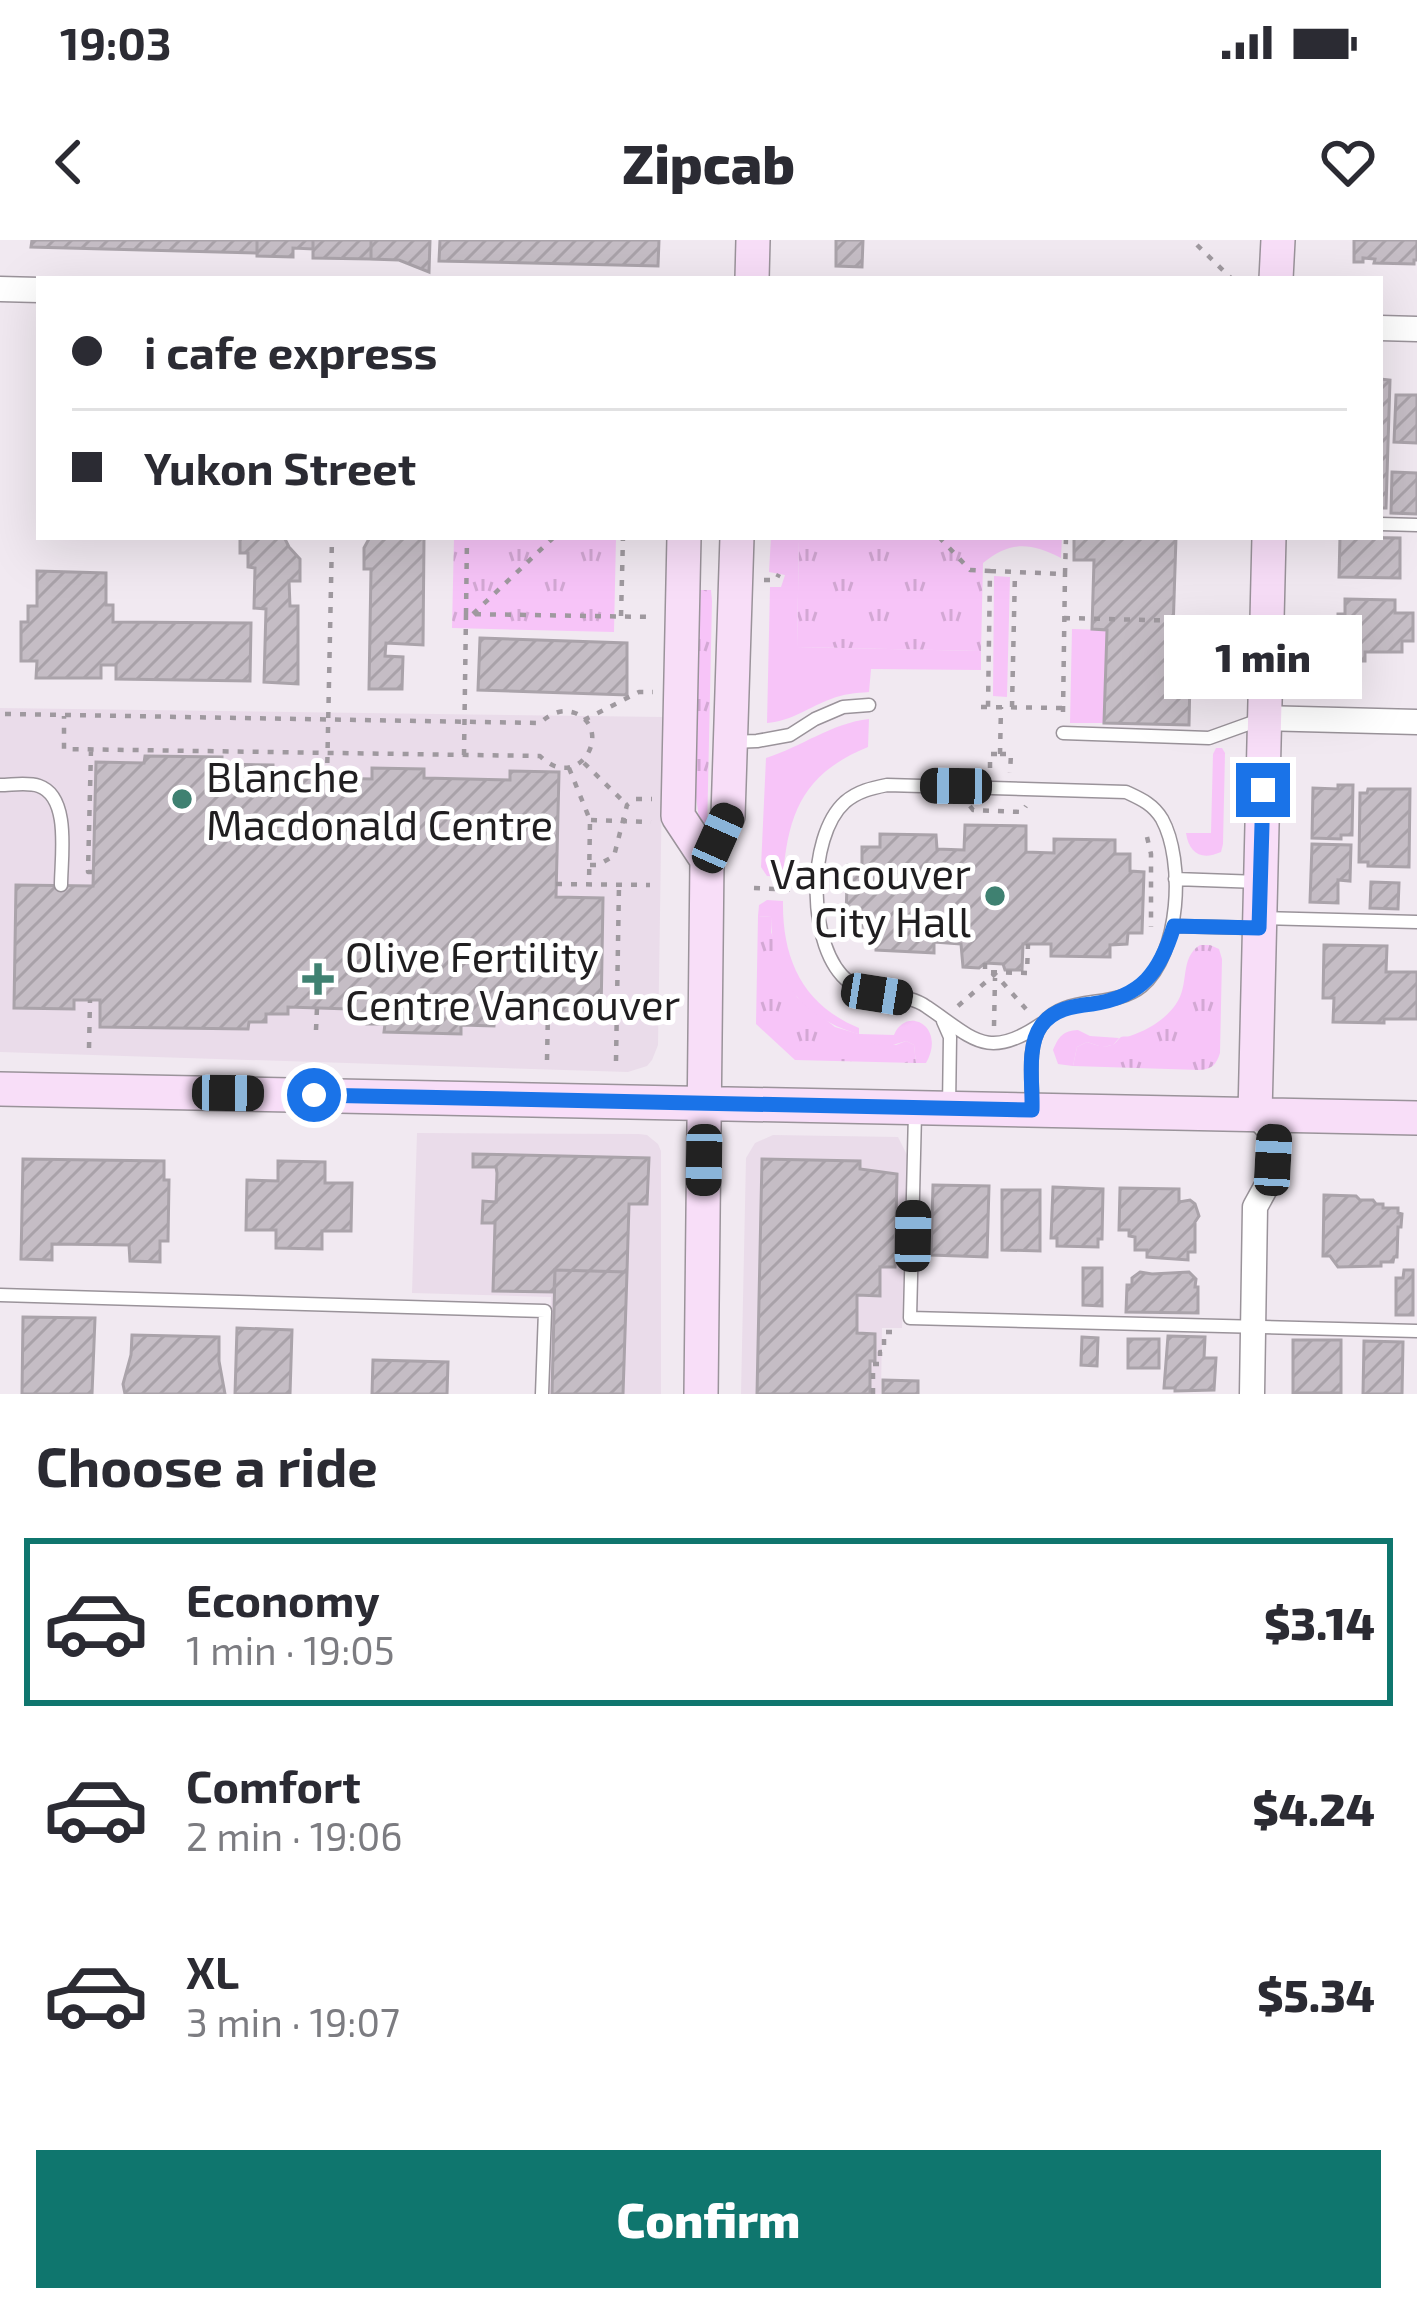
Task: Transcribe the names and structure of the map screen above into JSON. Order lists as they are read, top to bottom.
{
  "places": {
    "other": ["Blanche Macdonald Centre", "Vancouver City Hall"],
    "health": ["Olive Fertility Centre Vancouver"]
  },
  "page": {
    "status": "19:03",
    "header": "Zipcab",
    "banner": ["i cafe express", "Yukon Street"],
    "bubble": "1 min",
    "heading": "Choose a ride",
    "list": [
      {
        "name": "Economy",
        "note": "1 min · 19:05",
        "value": "$3.14"
      },
      {
        "name": "Comfort",
        "note": "2 min · 19:06",
        "value": "$4.24"
      },
      {
        "name": "XL",
        "note": "3 min · 19:07",
        "value": "$5.34"
      }
    ],
    "buttons": "Confirm"
  }
}
